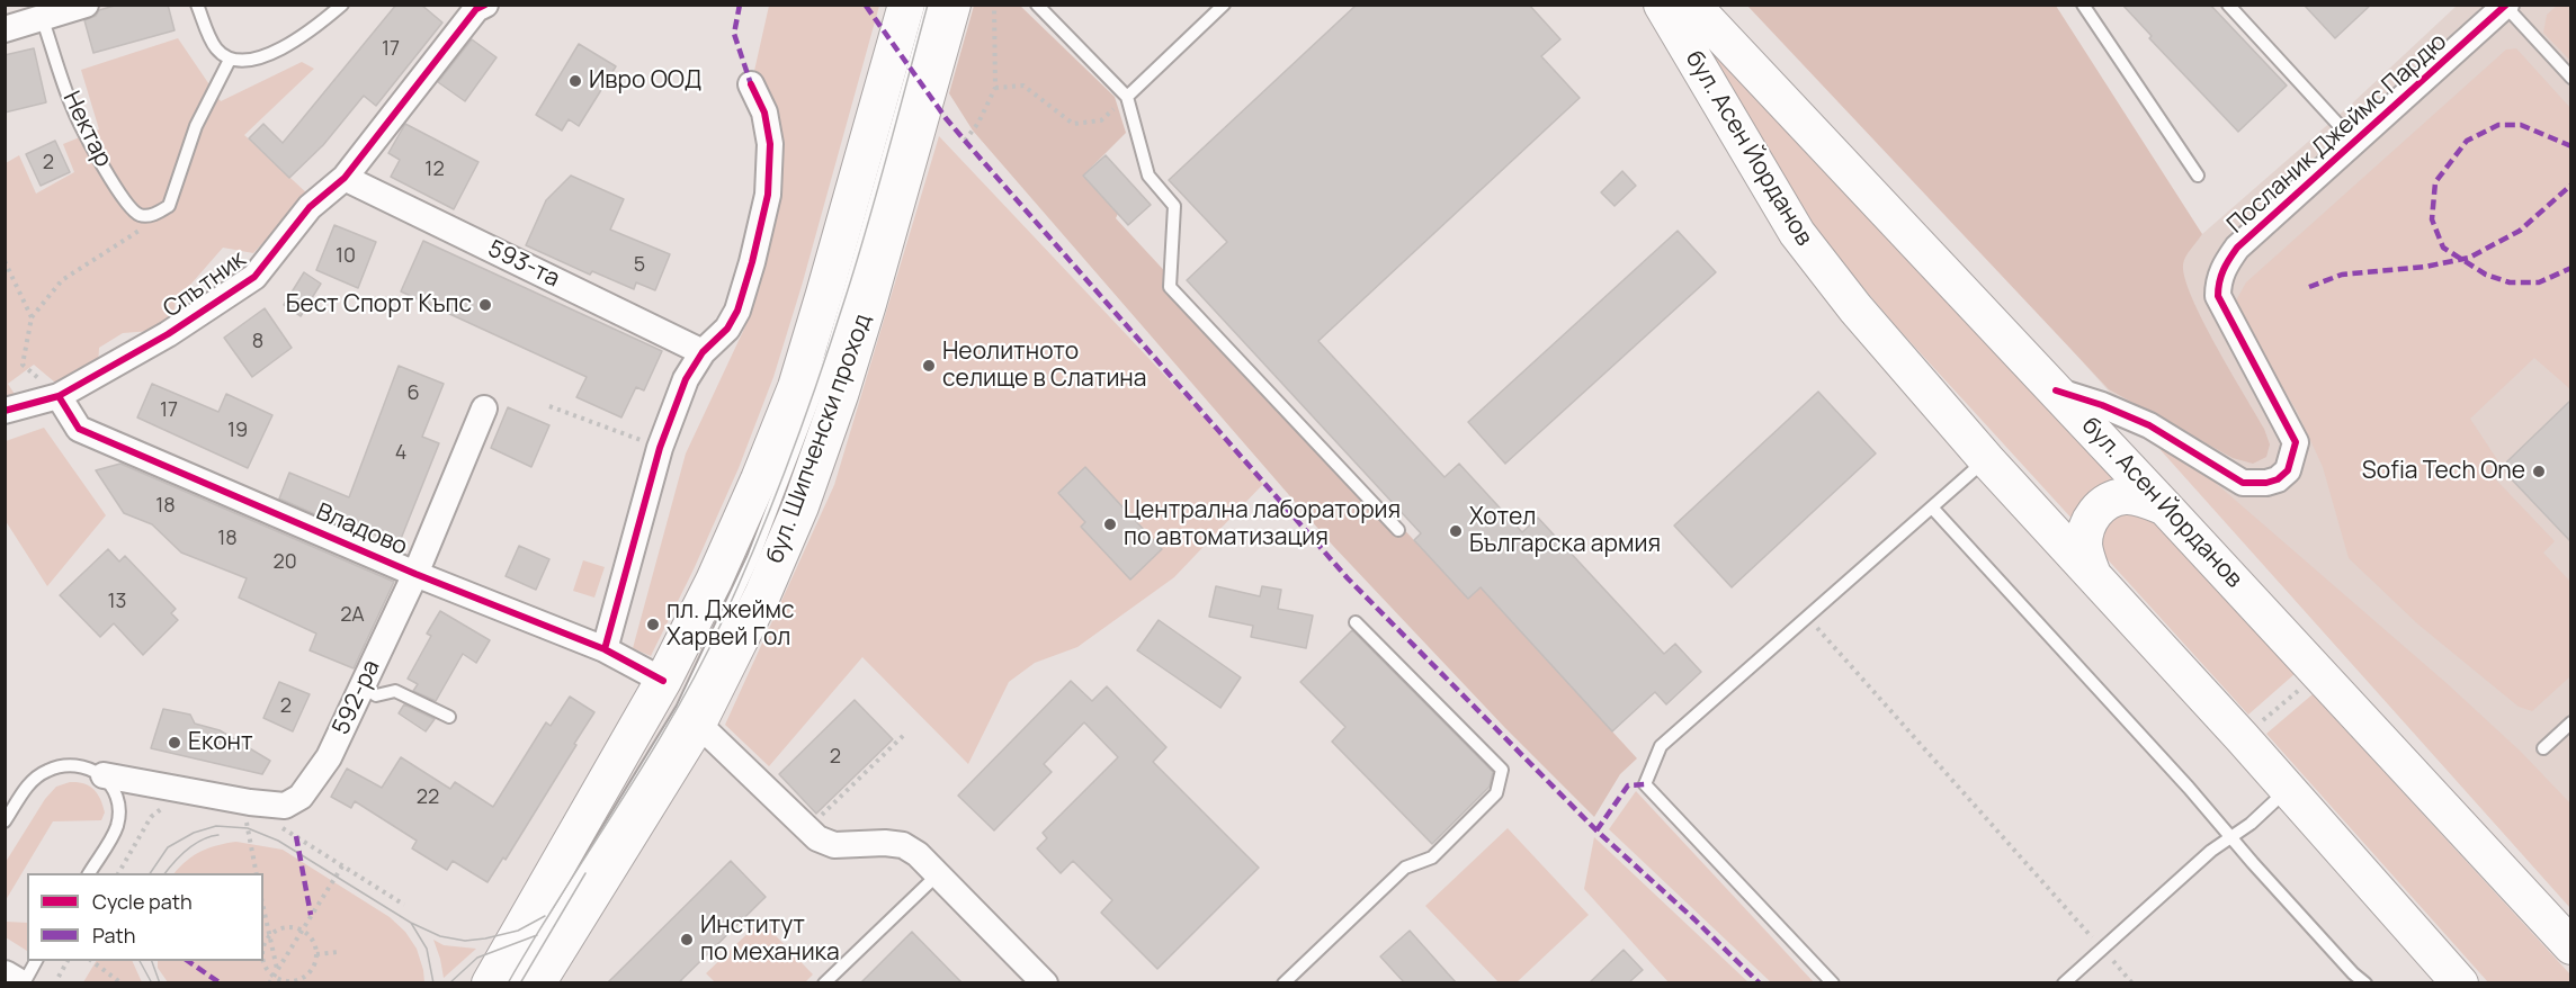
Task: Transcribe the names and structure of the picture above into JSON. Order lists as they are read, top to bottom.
{
  "streets": {
    "main road": ["бул. Асен Йорданов", "бул. Шипченски проход"],
    "street": [
      "Посланик Джеймс Пардю",
      "593-та",
      "Спътник",
      "Владово",
      "592-ра"
    ],
    "lane": ["Нектар"]
  },
  "crossings": [
    ["Посланик Джеймс Пардю", "бул. Асен Йорданов"],
    ["593-та", "Спътник"],
    ["Спътник", "Владово"],
    ["бул. Шипченски проход", "Владово"],
    ["Владово", "592-ра"]
  ],
  "places": [
    "Ивро ООД",
    "Бест Спорт Къпс",
    "Неолитното селище в Слатина",
    "Sofia Tech One",
    "Централна лаборатория по автоматизация",
    "Хотел Българска армия",
    "пл. Джеймс Харвей Гол",
    "Еконт",
    "Институт по механика"
  ],
  "house_numbers": [
    "17",
    "2",
    "12",
    "10",
    "5",
    "8",
    "6",
    "17",
    "19",
    "4",
    "18",
    "18",
    "20",
    "13",
    "2А",
    "2",
    "2",
    "22"
  ],
  "legend": ["Cycle path", "Path"]
}
